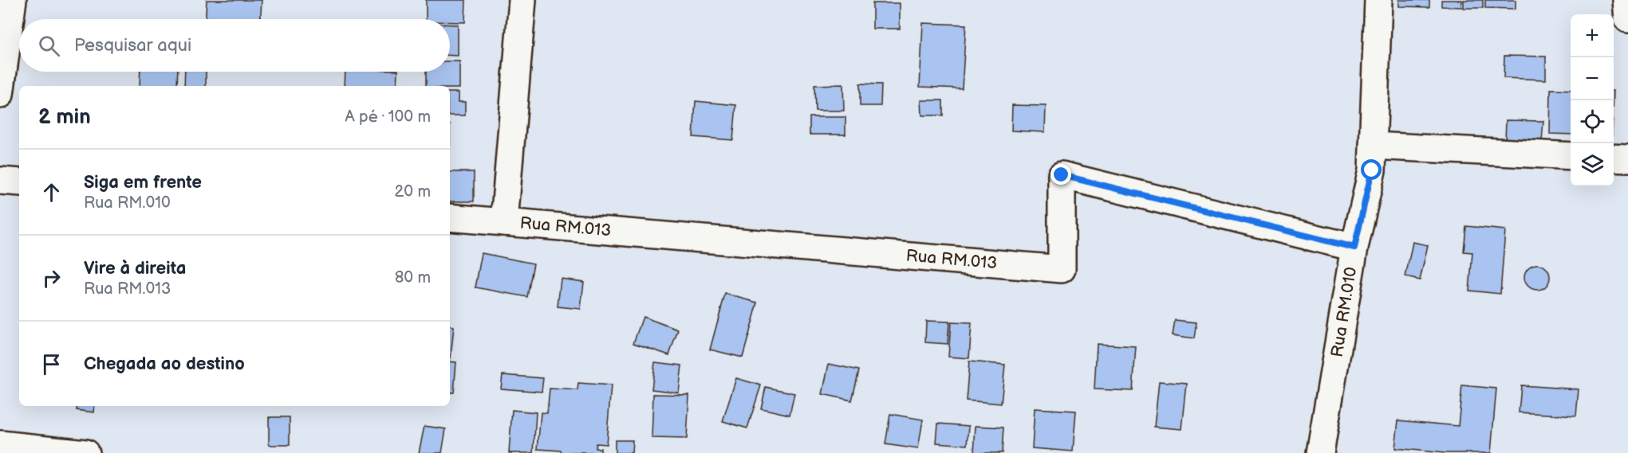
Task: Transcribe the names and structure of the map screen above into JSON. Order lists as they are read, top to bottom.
{
  "streets": {
    "street": ["Rua RM.013", "Rua RM.010"]
  },
  "crossings": [
    ["Rua RM.013", "Rua RM.010"]
  ],
  "page": {
    "map_buttons": ["+", "−"],
    "search": "Pesquisar aqui",
    "heading": ["2 min", "A pé · 100 m"],
    "list": [
      ["Siga em frente", "Rua RM.010", "20 m"],
      ["Vire à direita", "Rua RM.013", "80 m"],
      "Chegada ao destino"
    ]
  }
}
